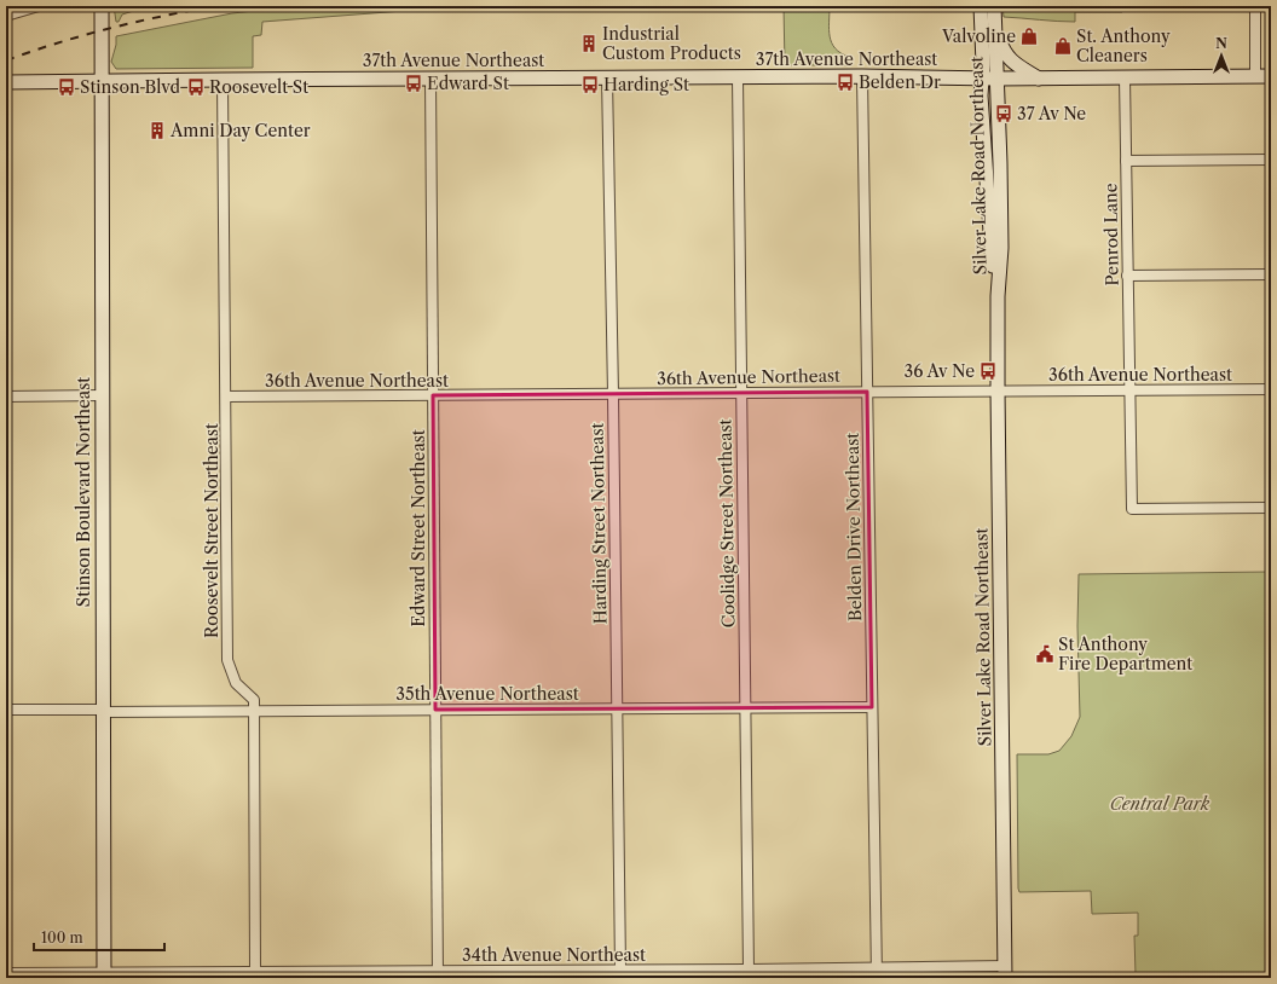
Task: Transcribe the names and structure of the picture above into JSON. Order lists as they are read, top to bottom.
{
  "streets": {
    "street": [
      "37th Avenue Northeast",
      "Silver Lake Road Northeast",
      "Penrod Lane",
      "36th Avenue Northeast",
      "Stinson Boulevard Northeast",
      "Harding Street Northeast",
      "Coolidge Street Northeast",
      "Belden Drive Northeast",
      "Edward Street Northeast",
      "Roosevelt Street Northeast",
      "35th Avenue Northeast",
      "34th Avenue Northeast"
    ]
  },
  "crossings": [
    ["37th Avenue Northeast", "Silver Lake Road Northeast"],
    ["37th Avenue Northeast", "Penrod Lane"],
    ["37th Avenue Northeast", "Stinson Boulevard Northeast"],
    ["37th Avenue Northeast", "Harding Street Northeast"],
    ["37th Avenue Northeast", "Coolidge Street Northeast"],
    ["37th Avenue Northeast", "Belden Drive Northeast"],
    ["37th Avenue Northeast", "Edward Street Northeast"],
    ["37th Avenue Northeast", "Roosevelt Street Northeast"],
    ["Silver Lake Road Northeast", "36th Avenue Northeast"],
    ["Silver Lake Road Northeast", "34th Avenue Northeast"],
    ["Penrod Lane", "36th Avenue Northeast"],
    ["36th Avenue Northeast", "Harding Street Northeast"],
    ["36th Avenue Northeast", "Coolidge Street Northeast"],
    ["36th Avenue Northeast", "Belden Drive Northeast"],
    ["36th Avenue Northeast", "Edward Street Northeast"],
    ["36th Avenue Northeast", "Roosevelt Street Northeast"],
    ["Stinson Boulevard Northeast", "35th Avenue Northeast"],
    ["Stinson Boulevard Northeast", "34th Avenue Northeast"],
    ["Harding Street Northeast", "35th Avenue Northeast"],
    ["Harding Street Northeast", "34th Avenue Northeast"],
    ["Coolidge Street Northeast", "35th Avenue Northeast"],
    ["Coolidge Street Northeast", "34th Avenue Northeast"],
    ["Belden Drive Northeast", "35th Avenue Northeast"],
    ["Belden Drive Northeast", "34th Avenue Northeast"],
    ["Edward Street Northeast", "35th Avenue Northeast"],
    ["Edward Street Northeast", "34th Avenue Northeast"],
    ["Roosevelt Street Northeast", "35th Avenue Northeast"],
    ["Roosevelt Street Northeast", "34th Avenue Northeast"]
  ],
  "parks": ["Central Park"],
  "places": {
    "shop": ["Valvoline", "St. Anthony Cleaners"],
    "building": ["Industrial Custom Products", "Amni Day Center"],
    "bus stop": [
      "Belden Dr",
      "Edward St",
      "Harding St",
      "Stinson Blvd",
      "Roosevelt St",
      "37 Av Ne",
      "36 Av Ne"
    ],
    "public building": ["St Anthony Fire Department"]
  },
  "scale_bar": "100 m",
  "north": "top"
}
